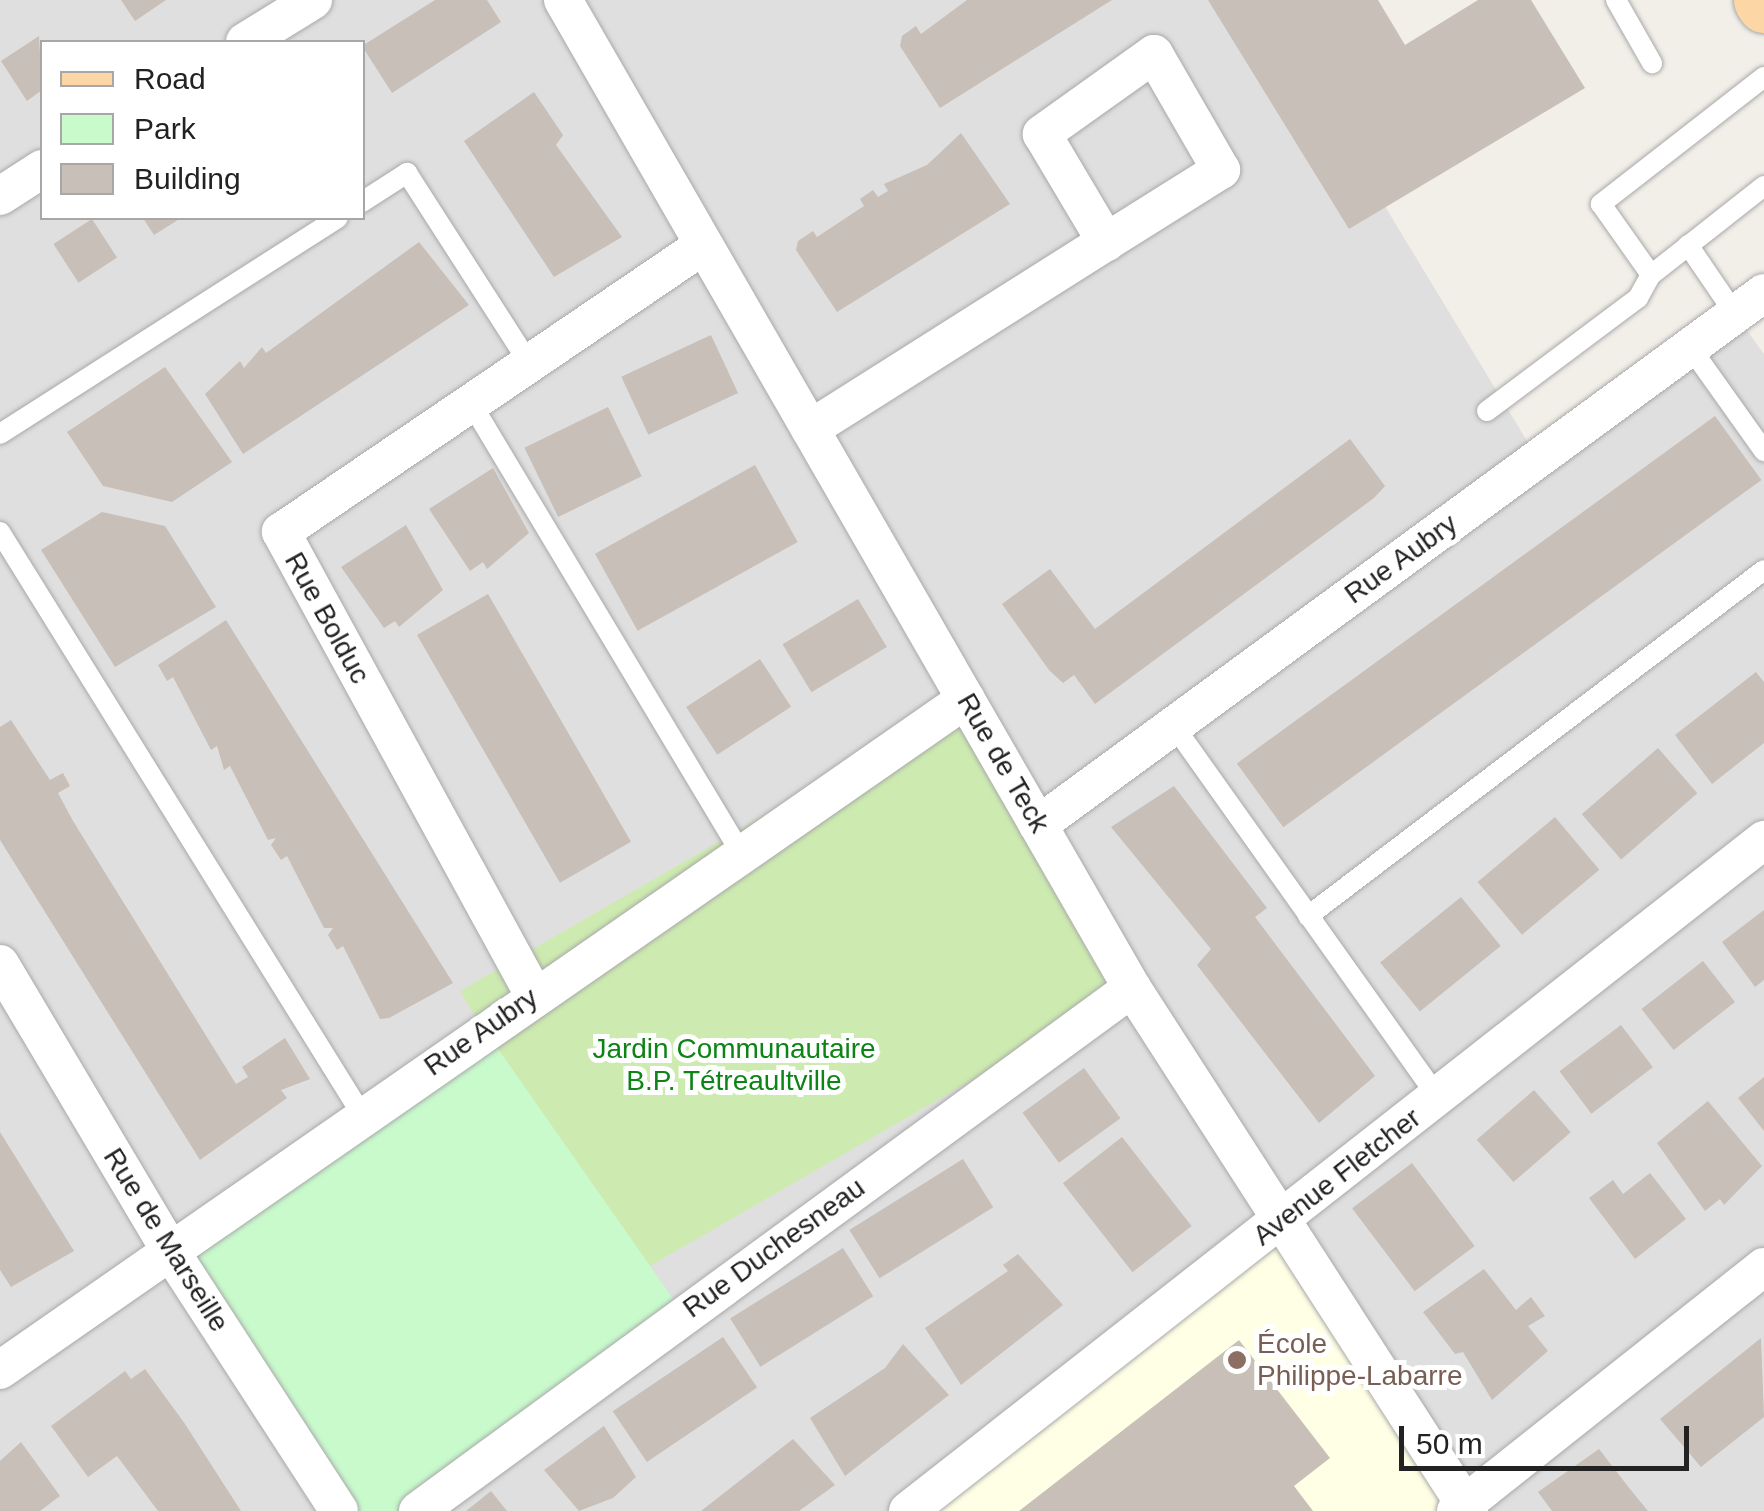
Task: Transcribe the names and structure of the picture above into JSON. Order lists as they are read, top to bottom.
{
  "streets": {
    "street": [
      "Rue Aubry",
      "Rue Bolduc",
      "Rue de Teck",
      "Avenue Fletcher",
      "Rue de Marseille",
      "Rue Duchesneau"
    ]
  },
  "crossings": [
    ["Rue Aubry", "Rue Bolduc"],
    ["Rue Aubry", "Rue de Teck"],
    ["Rue Aubry", "Rue de Marseille"],
    ["Rue Bolduc", "Rue de Teck"],
    ["Rue de Teck", "Avenue Fletcher"],
    ["Rue de Teck", "Rue Duchesneau"]
  ],
  "parks": ["Jardin Communautaire B.P. Tétreaultville"],
  "places": ["École Philippe-Labarre"],
  "legend": ["Road", "Park", "Building"],
  "scale_bar": "50 m"
}
